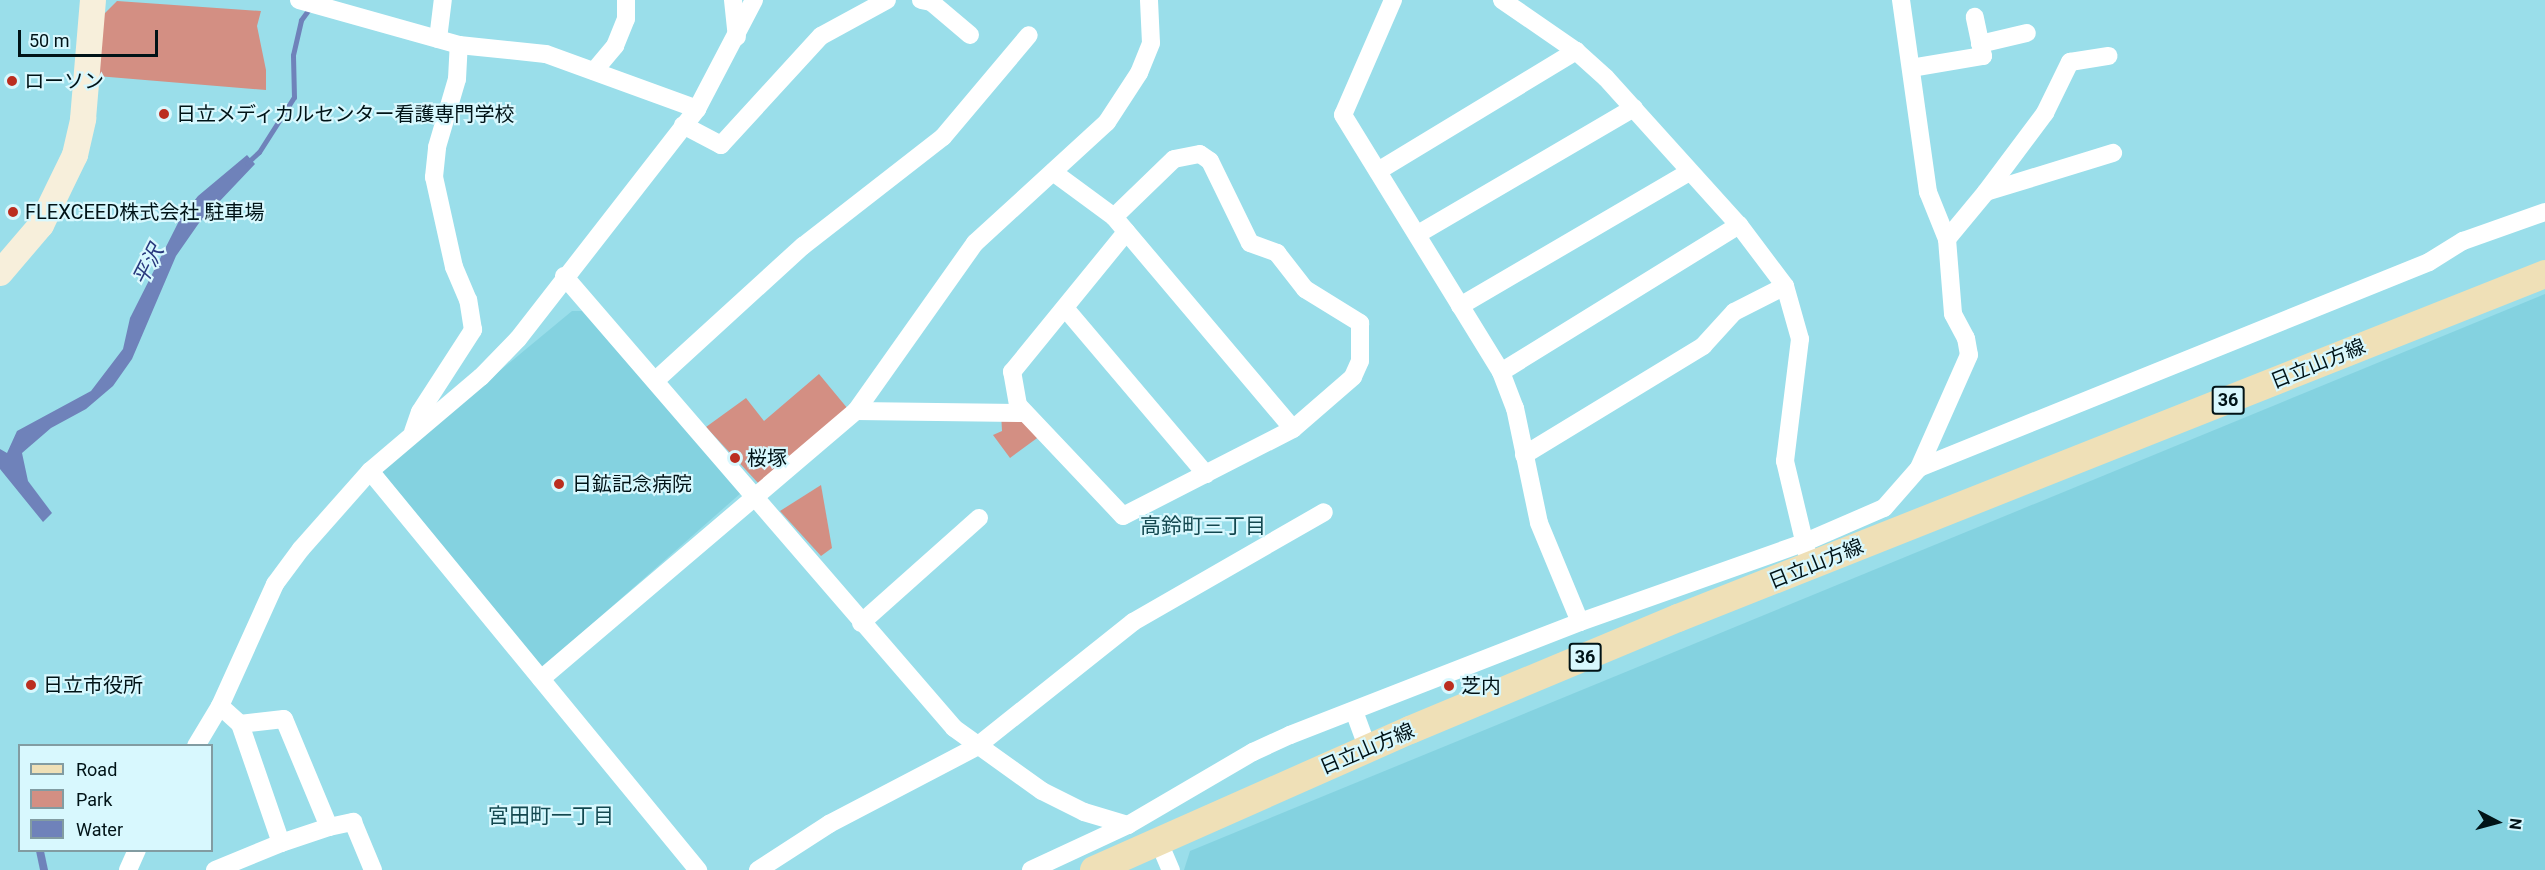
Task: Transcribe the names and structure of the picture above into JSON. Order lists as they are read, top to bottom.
{
  "streets": {
    "main road": ["日立山方線", "36"]
  },
  "districts": ["高鈴町三丁目", "宮田町一丁目"],
  "water": ["平沢"],
  "places": [
    "ローソン",
    "日立メディカルセンター看護専門学校",
    "FLEXCEED株式会社 駐車場",
    "桜塚",
    "日鉱記念病院",
    "日立市役所",
    "芝内"
  ],
  "legend": ["Road", "Park", "Water"],
  "scale_bar": "50 m",
  "north": "right"
}
